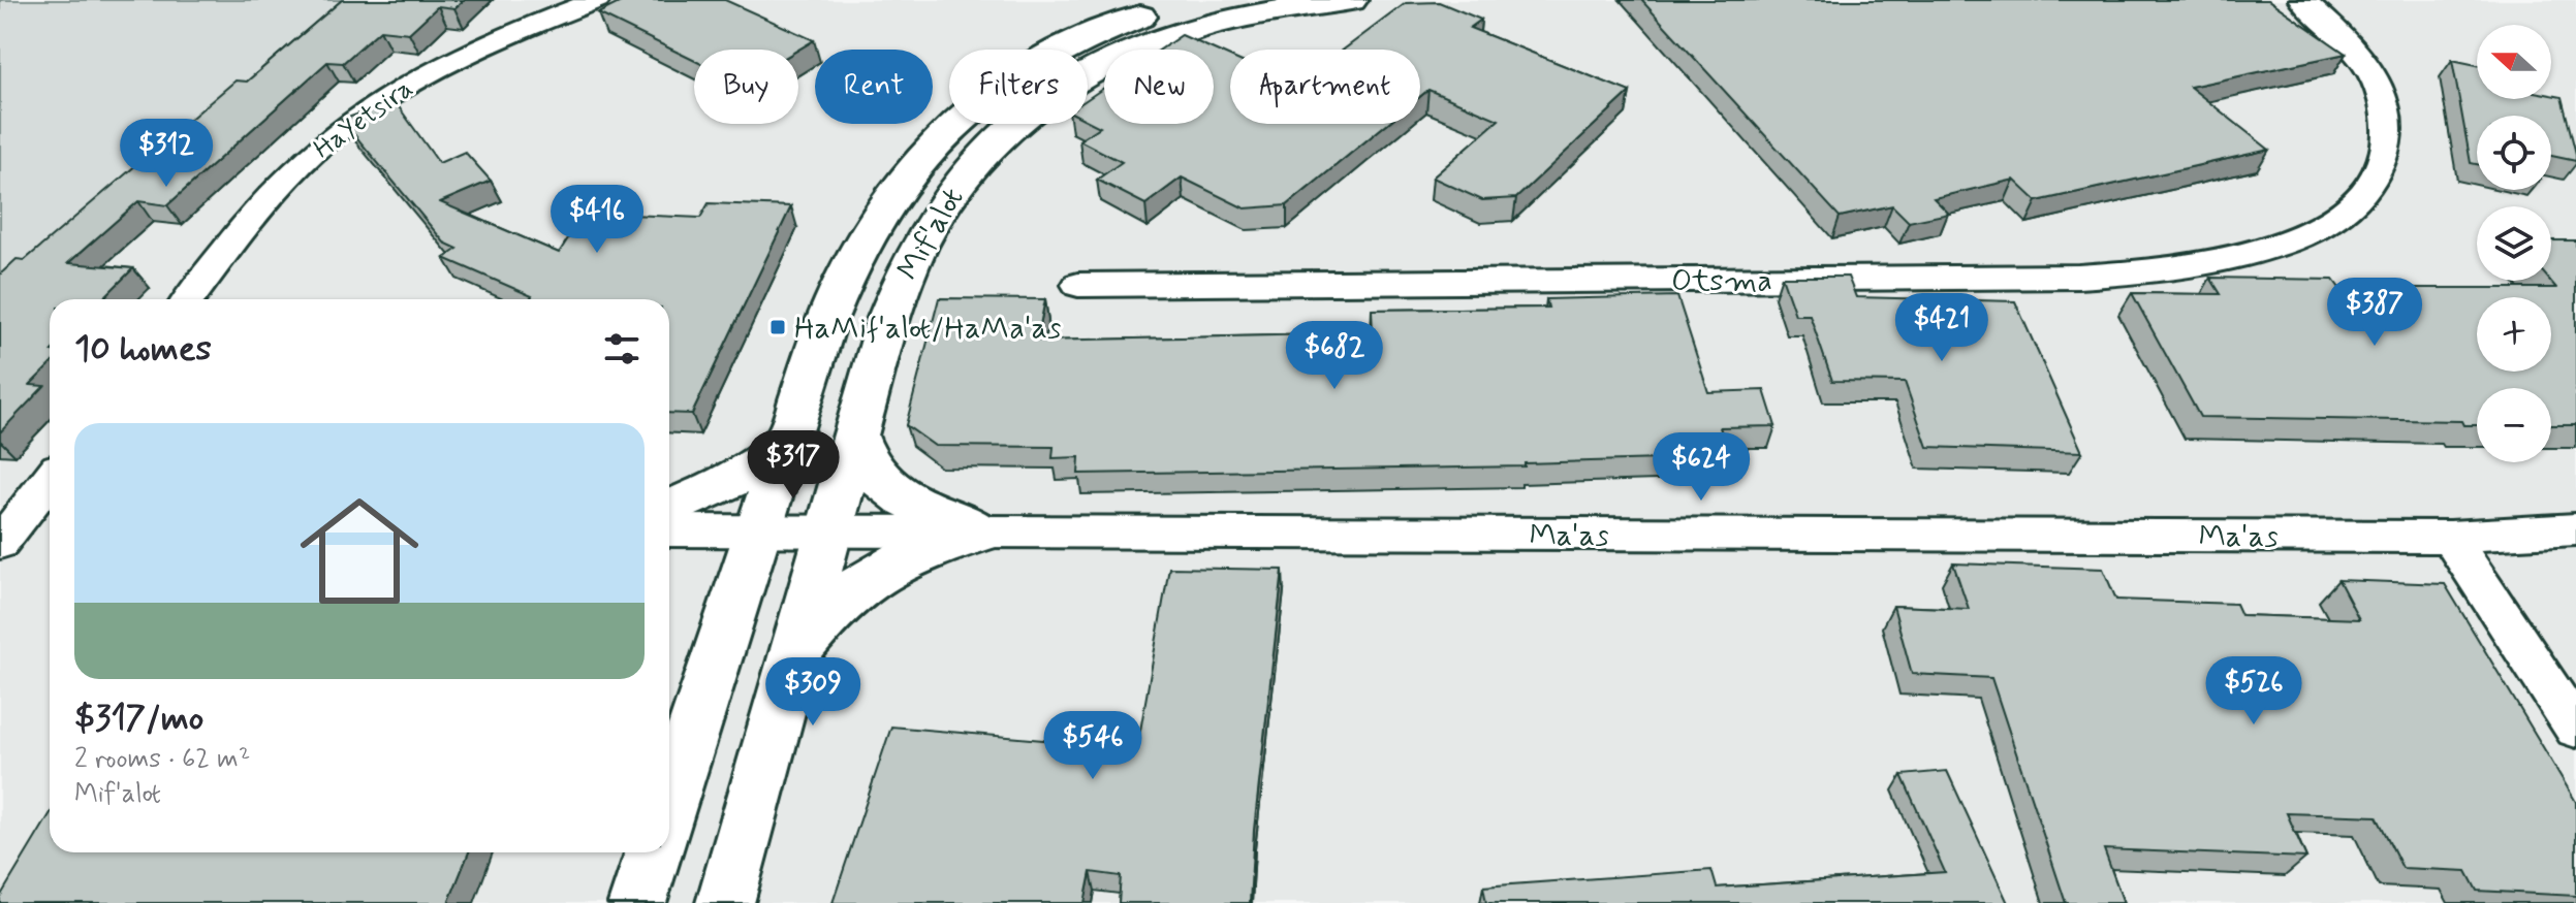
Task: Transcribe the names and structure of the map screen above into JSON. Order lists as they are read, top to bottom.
{
  "streets": {
    "street": [
      "HaYetsira",
      "Mif'alot",
      "Otsma",
      "Ma'as"
    ]
  },
  "crossings": [
    ["Mif'alot", "Ma'as"]
  ],
  "places": {
    "transit": ["HaMif'alot/HaMa'as"]
  },
  "north": "left",
  "page": {
    "map_buttons": ["+", "−"],
    "chip": [
      "Buy",
      "Rent",
      "Filters",
      "New",
      "Apartment"
    ],
    "price": [
      "$312",
      "$416",
      "$387",
      "$421",
      "$682",
      "$317",
      "$624",
      "$526",
      "$309",
      "$546"
    ],
    "heading": "10 homes",
    "list": [
      {
        "name": "$317/mo",
        "note": "2 rooms · 62 m² · Mif'alot"
      }
    ]
  }
}
